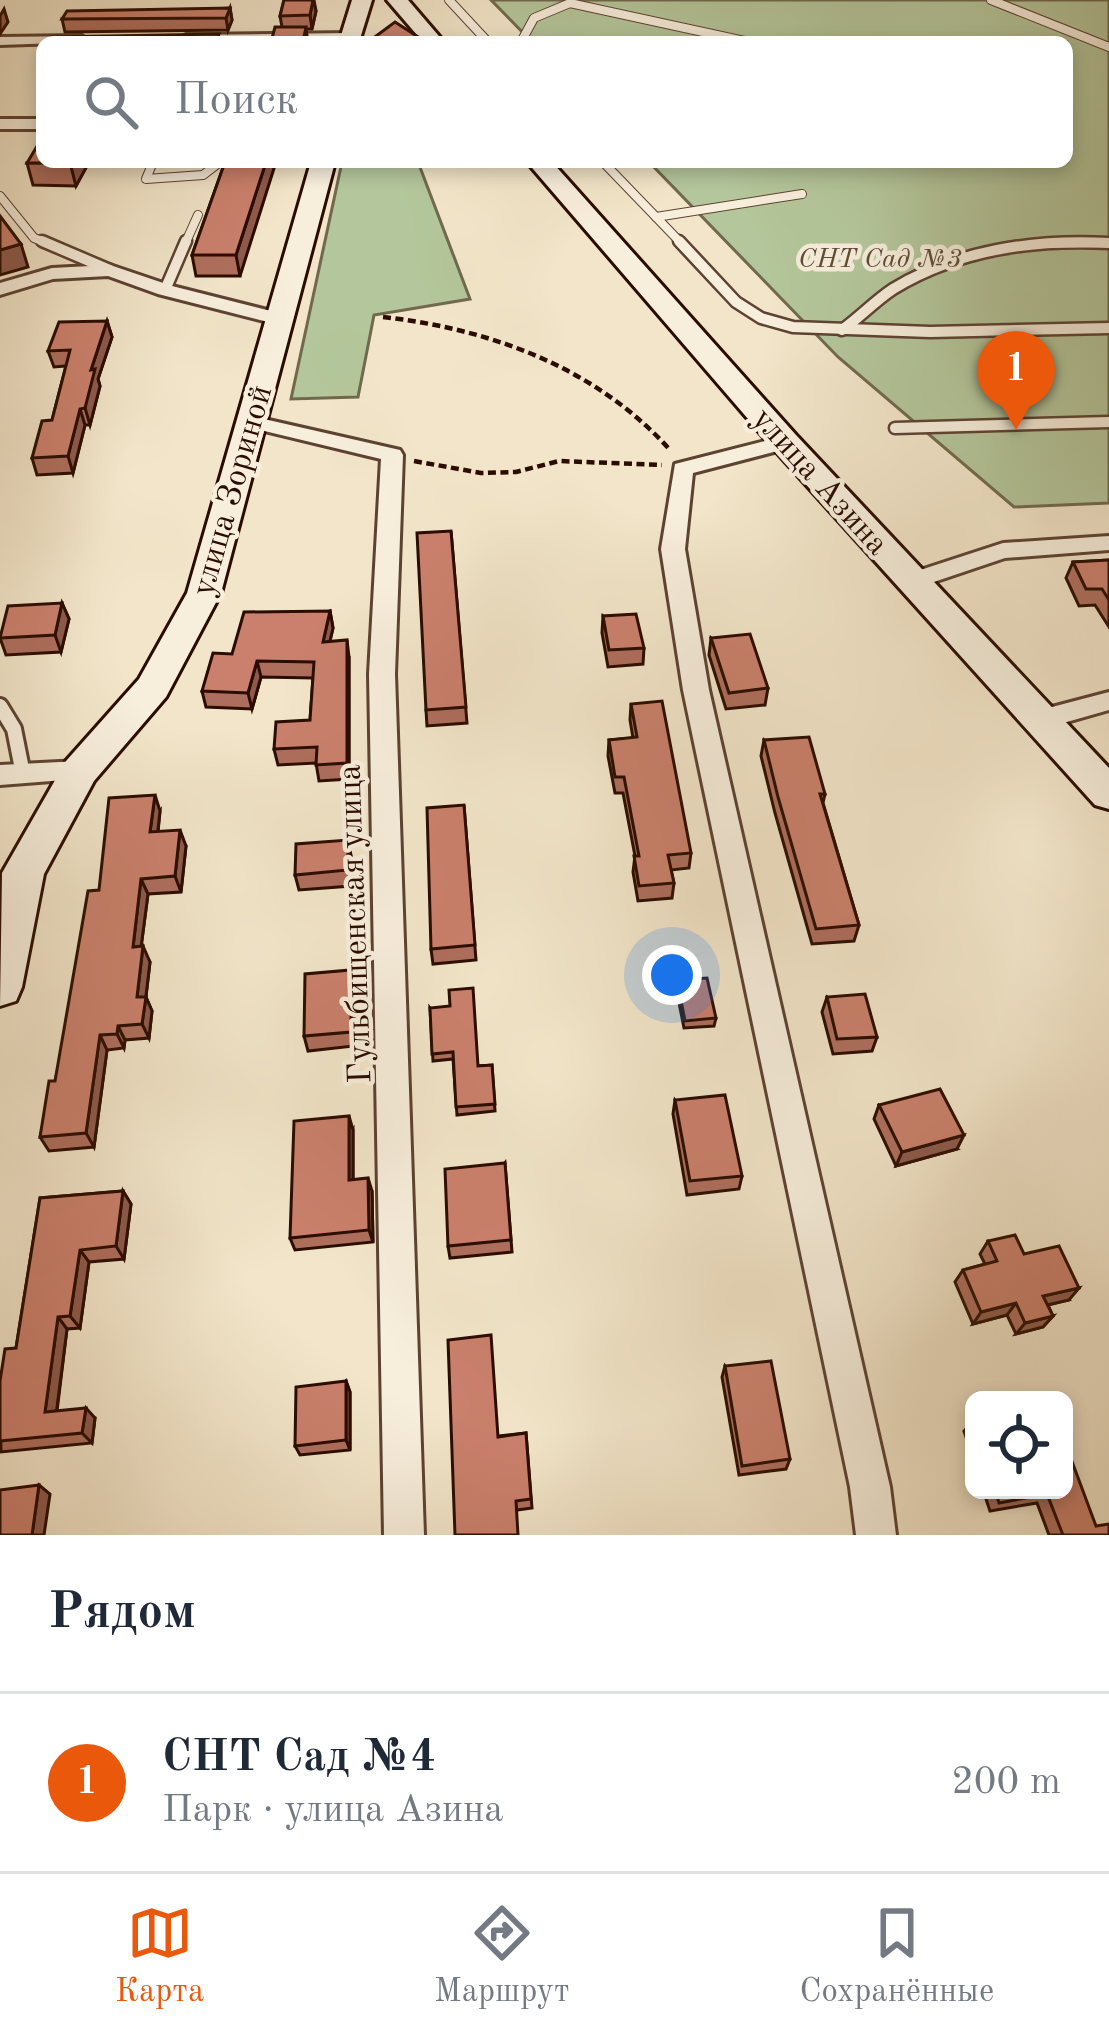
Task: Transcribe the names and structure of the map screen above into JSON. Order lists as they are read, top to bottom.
{
  "streets": {
    "main road": ["улица Азина", "улица Зориной"],
    "street": ["Гульбищенская улица"]
  },
  "parks": ["СНТ Сад №3"],
  "page": {
    "search": "Поиск",
    "pins": "1",
    "heading": "Рядом",
    "list": [
      {
        "mark": "1",
        "name": "СНТ Сад №4",
        "note": "Парк · улица Азина",
        "value": "200 m"
      }
    ],
    "nav": ["Карта", "Маршрут", "Сохранённые"]
  }
}
